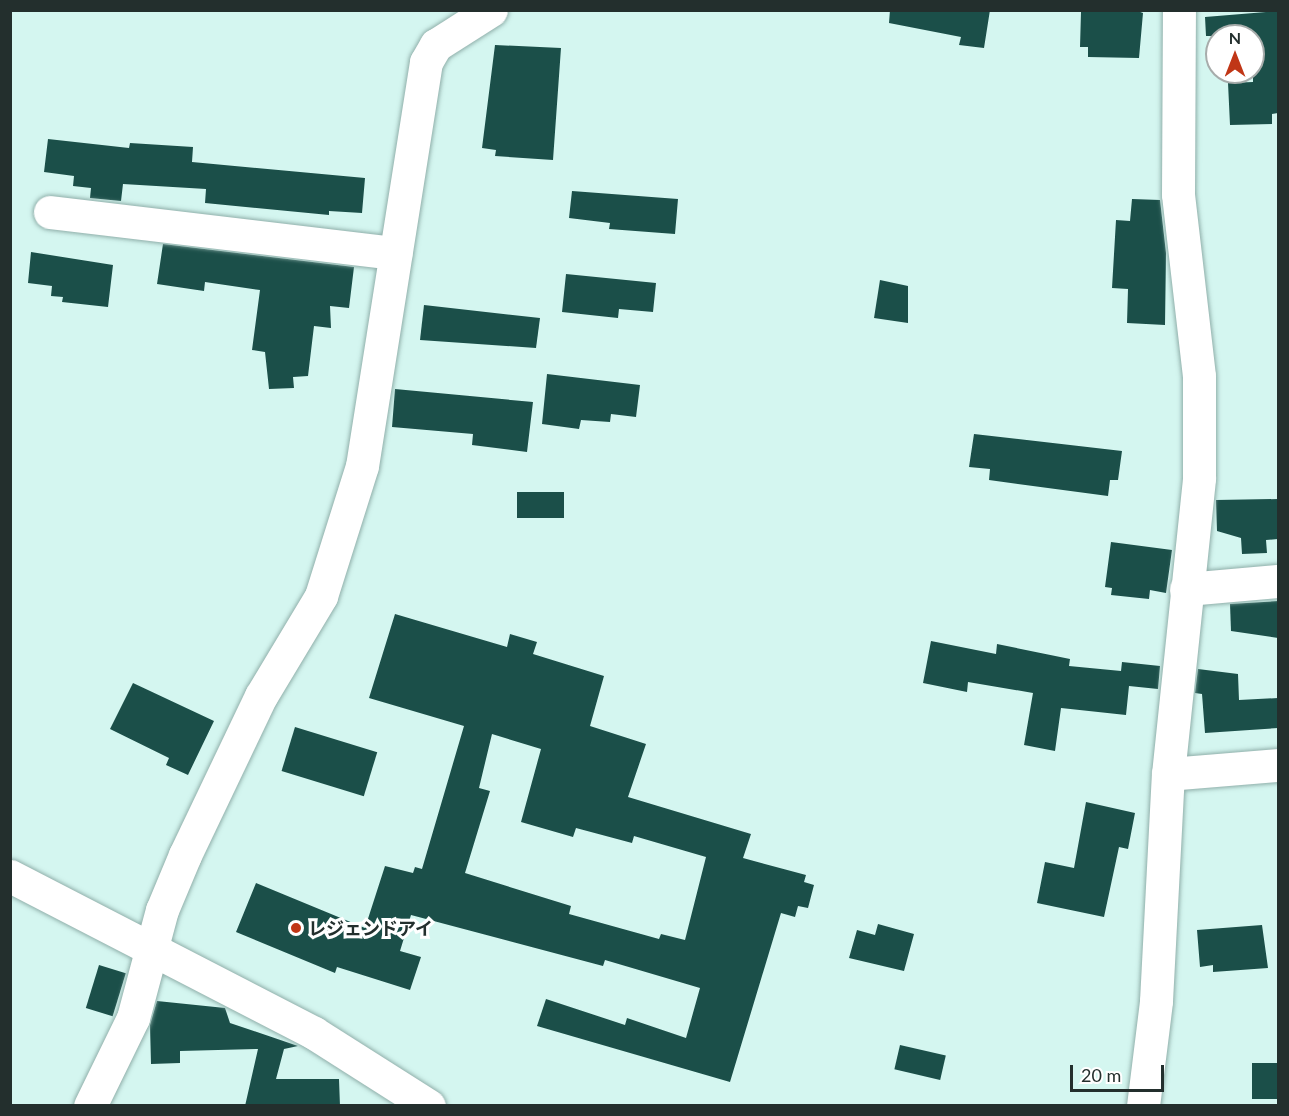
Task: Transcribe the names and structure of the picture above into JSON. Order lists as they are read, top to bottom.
{
  "places": ["レジェンドアイ"],
  "scale_bar": "20 m",
  "north": "top"
}
